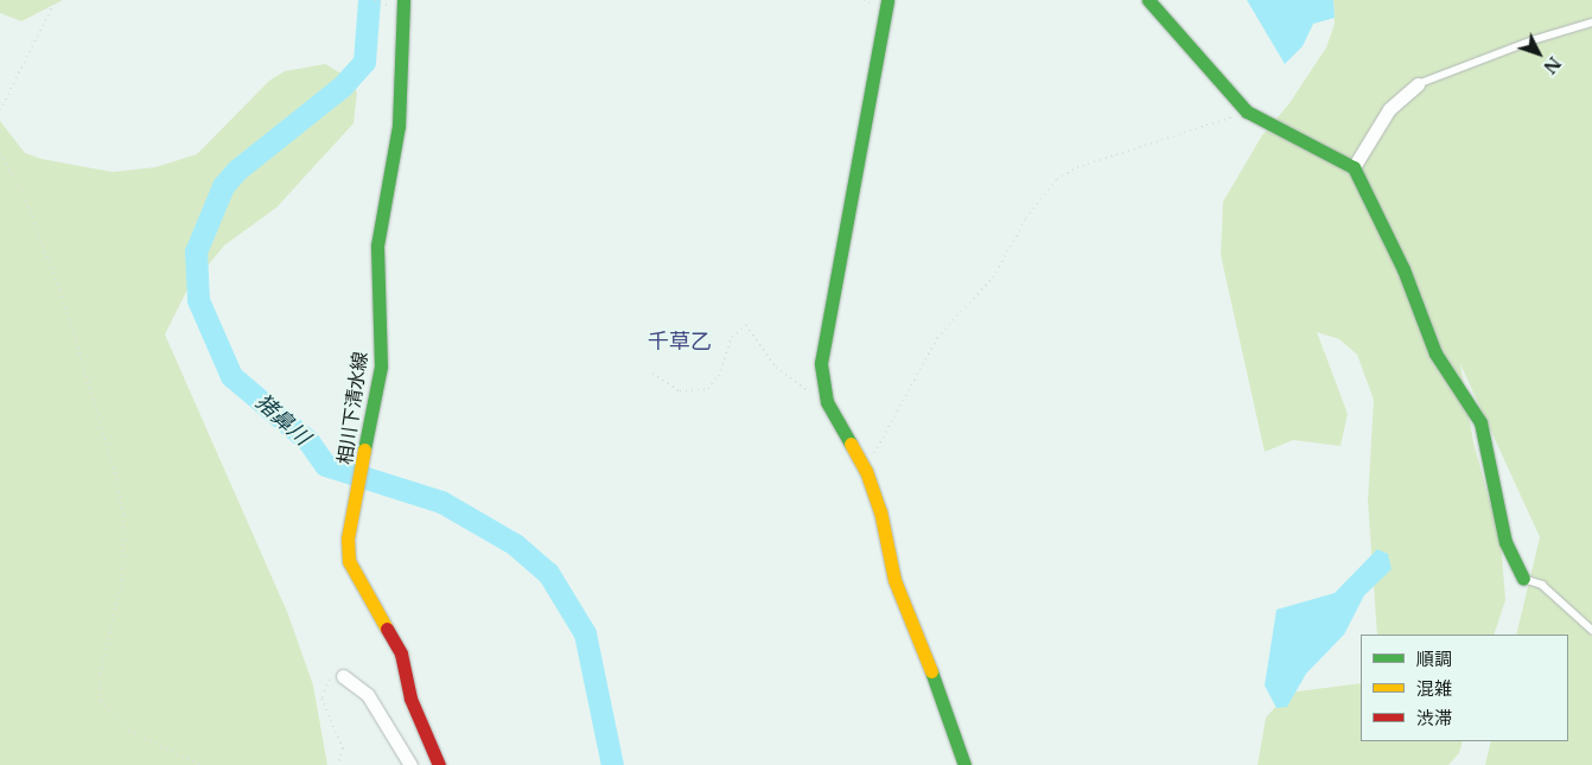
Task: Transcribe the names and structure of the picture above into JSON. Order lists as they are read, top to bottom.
{
  "streets": {
    "street": ["相川下清水線"]
  },
  "districts": ["千草乙"],
  "water": ["猪鼻川"],
  "legend": ["順調", "混雑", "渋滞"],
  "north": "bottom right"
}
